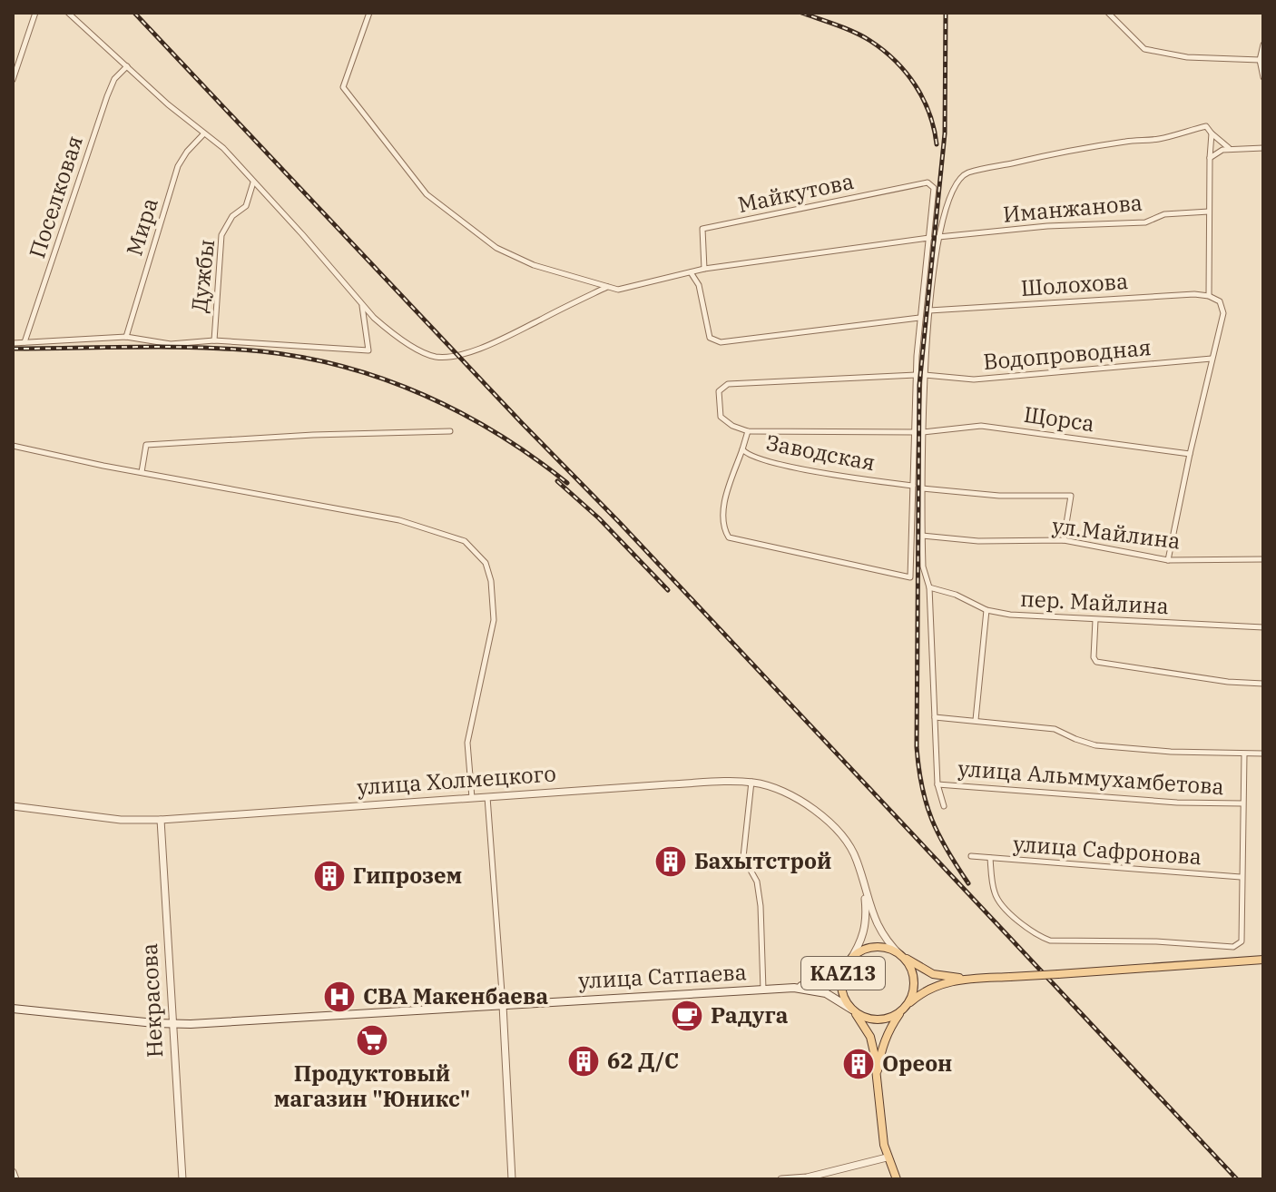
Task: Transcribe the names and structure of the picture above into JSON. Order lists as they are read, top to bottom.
{
  "streets": {
    "main road": ["KAZ13", "улица Сатпаева"],
    "street": [
      "Майкутова",
      "Поселковая",
      "Иманжанова",
      "Мира",
      "Дужбы",
      "Шолохова",
      "Водопроводная",
      "Щорса",
      "Заводская",
      "ул.Майлина",
      "пер. Майлина",
      "улица Альммухамбетова",
      "улица Холмецкого",
      "улица Сафронова",
      "Некрасова"
    ]
  },
  "crossings": [
    ["Шолохова", "Водопроводная"],
    ["улица Холмецкого", "Некрасова"],
    ["улица Сатпаева", "Некрасова"]
  ],
  "places": {
    "building": [
      "Бахытстрой",
      "Гипрозем",
      "62 Д/С",
      "Ореон"
    ],
    "hospital": ["СВА Макенбаева"],
    "cafe": ["Радуга"],
    "supermarket": ["Продуктовый магазин \"Юникс\""]
  }
}
